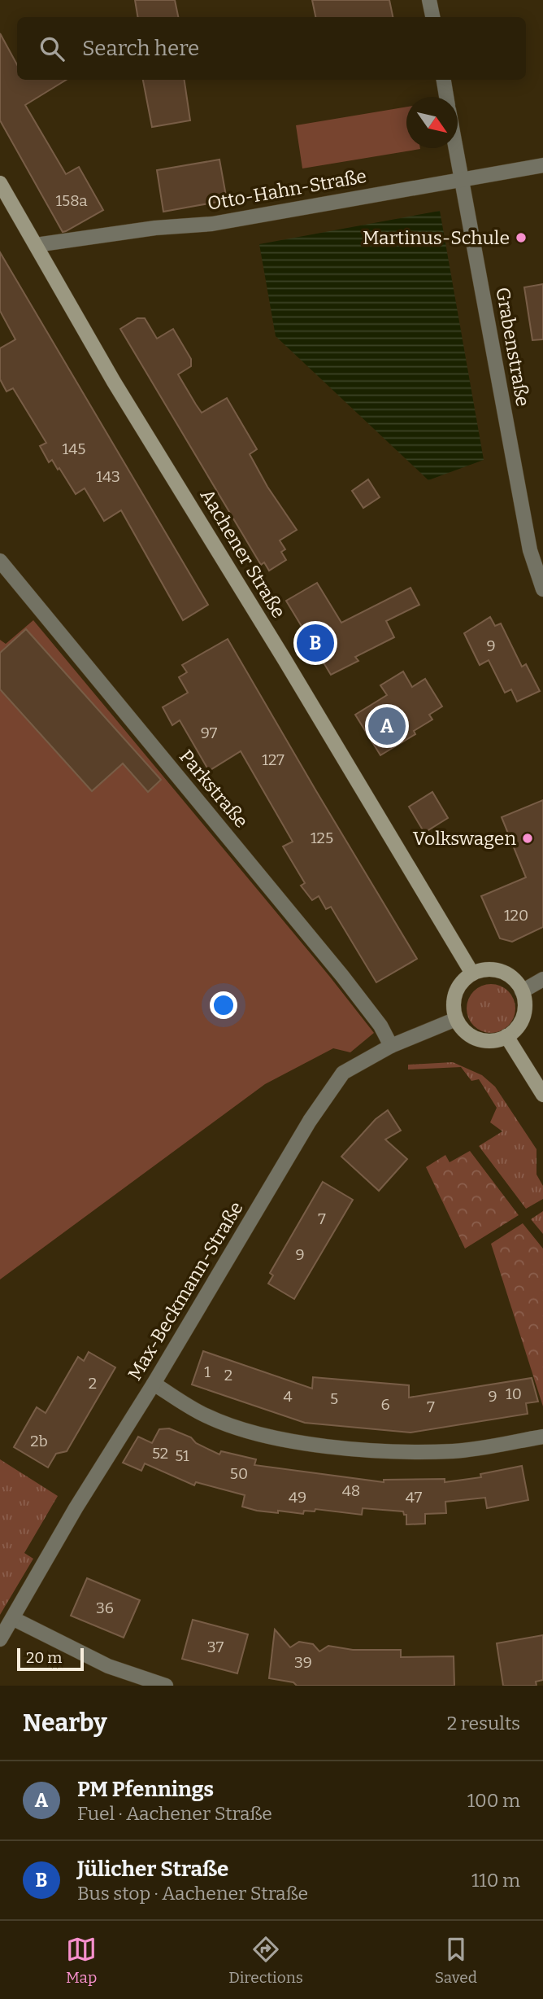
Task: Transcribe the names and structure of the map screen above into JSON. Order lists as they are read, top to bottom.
{
  "streets": {
    "main road": ["Aachener Straße"],
    "street": [
      "Otto-Hahn-Straße",
      "Grabenstraße",
      "Parkstraße",
      "Max-Beckmann-Straße"
    ]
  },
  "crossings": [
    ["Otto-Hahn-Straße", "Grabenstraße"],
    ["Otto-Hahn-Straße", "Aachener Straße"],
    ["Aachener Straße", "Max-Beckmann-Straße"],
    ["Parkstraße", "Max-Beckmann-Straße"]
  ],
  "places": ["Martinus-Schule", "Volkswagen"],
  "house_numbers": [
    "158a",
    "145",
    "143",
    "9",
    "97",
    "127",
    "125",
    "120",
    "7",
    "9",
    "1",
    "2",
    "2",
    "10",
    "4",
    "9",
    "5",
    "6",
    "7",
    "2b",
    "52",
    "51",
    "50",
    "48",
    "49",
    "47",
    "36",
    "37",
    "39"
  ],
  "scale_bar": "20 m",
  "north": "bottom right",
  "page": {
    "search": "Search here",
    "pins": ["B", "A"],
    "scale": "20 m",
    "heading": ["Nearby", "2 results"],
    "list": [
      {
        "mark": "A",
        "name": "PM Pfennings",
        "note": "Fuel · Aachener Straße",
        "value": "100 m"
      },
      {
        "mark": "B",
        "name": "Jülicher Straße",
        "note": "Bus stop · Aachener Straße",
        "value": "110 m"
      }
    ],
    "nav": ["Map", "Directions", "Saved"]
  }
}
